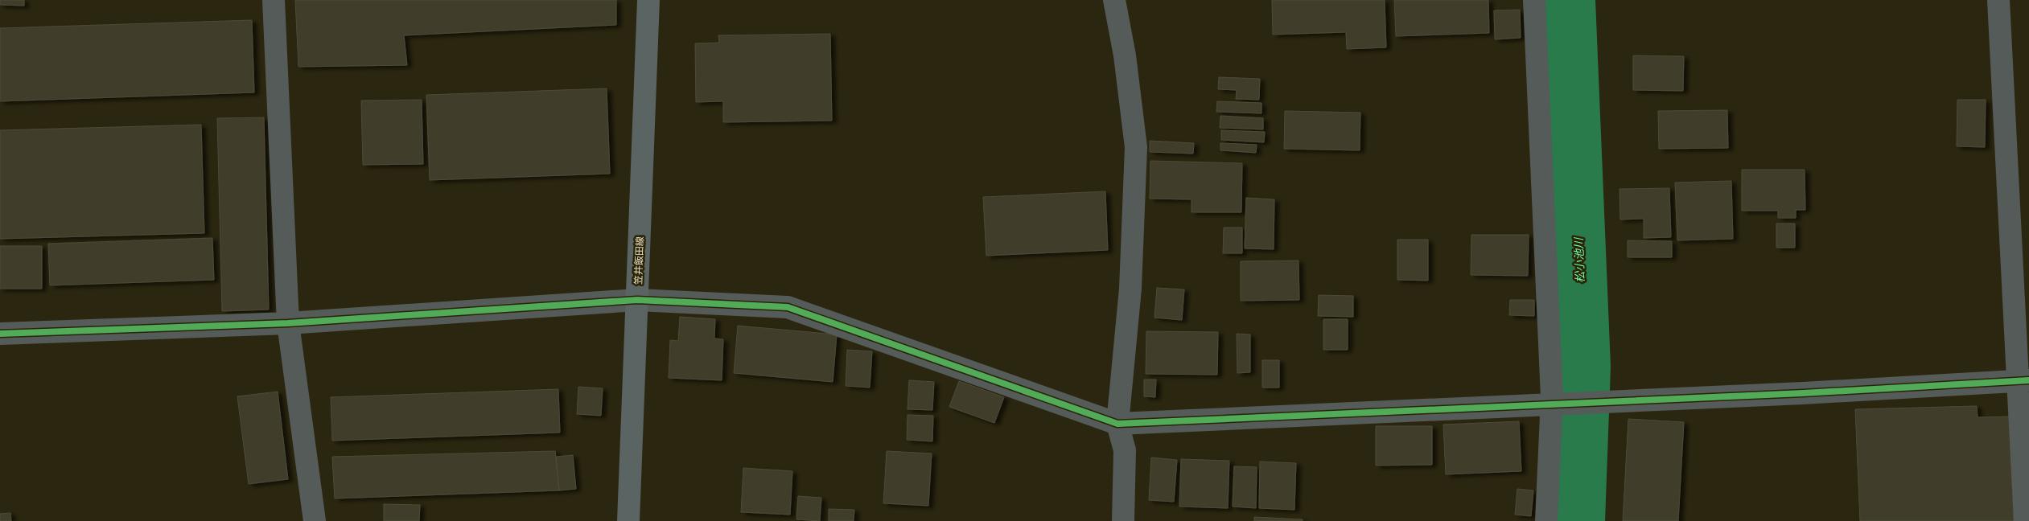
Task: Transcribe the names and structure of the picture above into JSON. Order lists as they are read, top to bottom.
{
  "streets": {
    "main road": ["笠井飯田線"]
  },
  "water": ["松小池川"]
}
